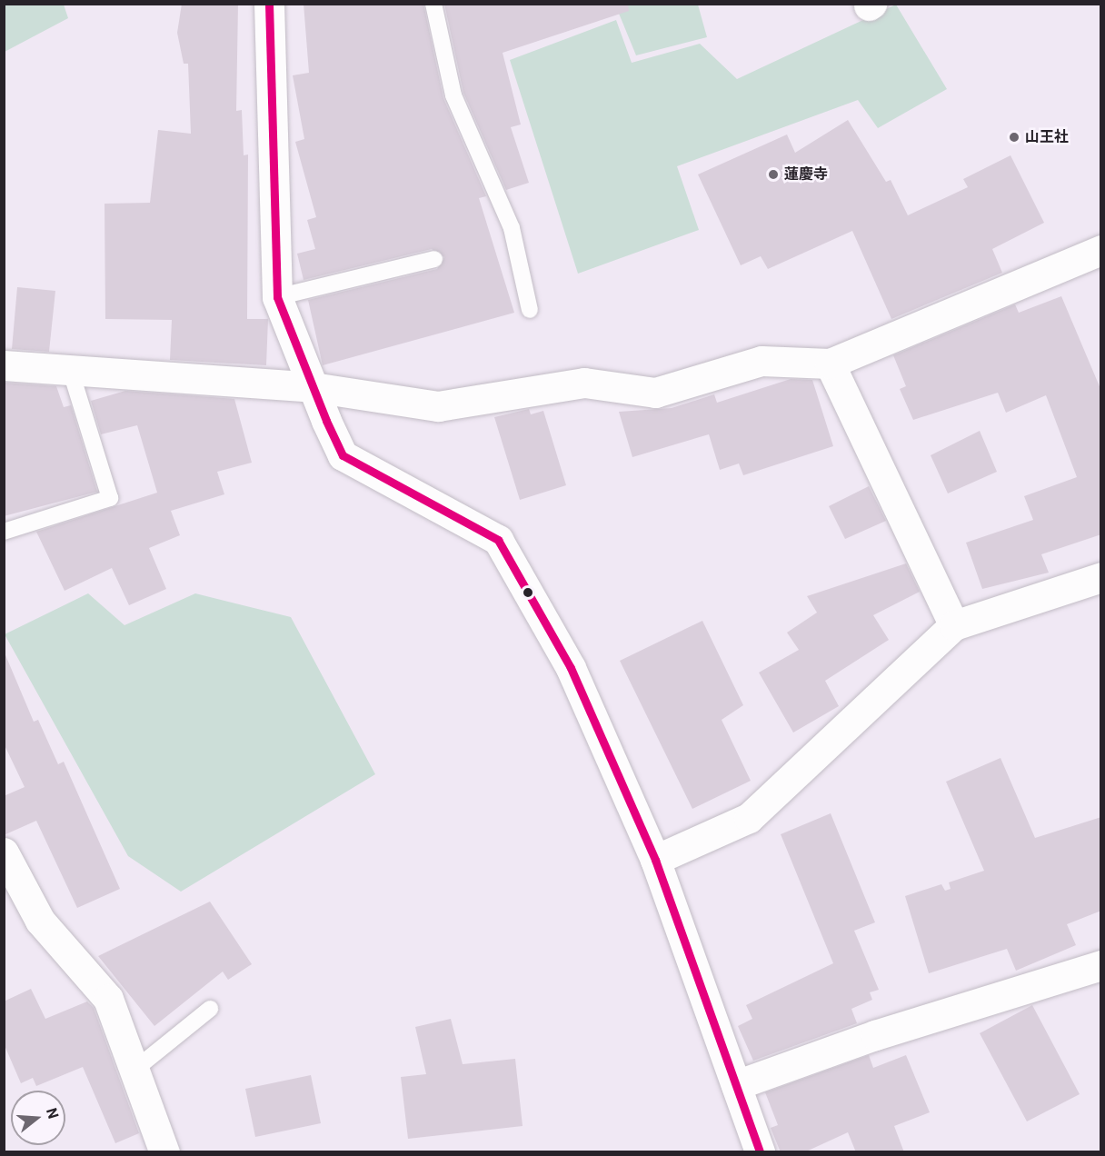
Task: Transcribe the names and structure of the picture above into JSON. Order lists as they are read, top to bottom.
{
  "places": ["山王社", "蓮慶寺"],
  "north": "right"
}
